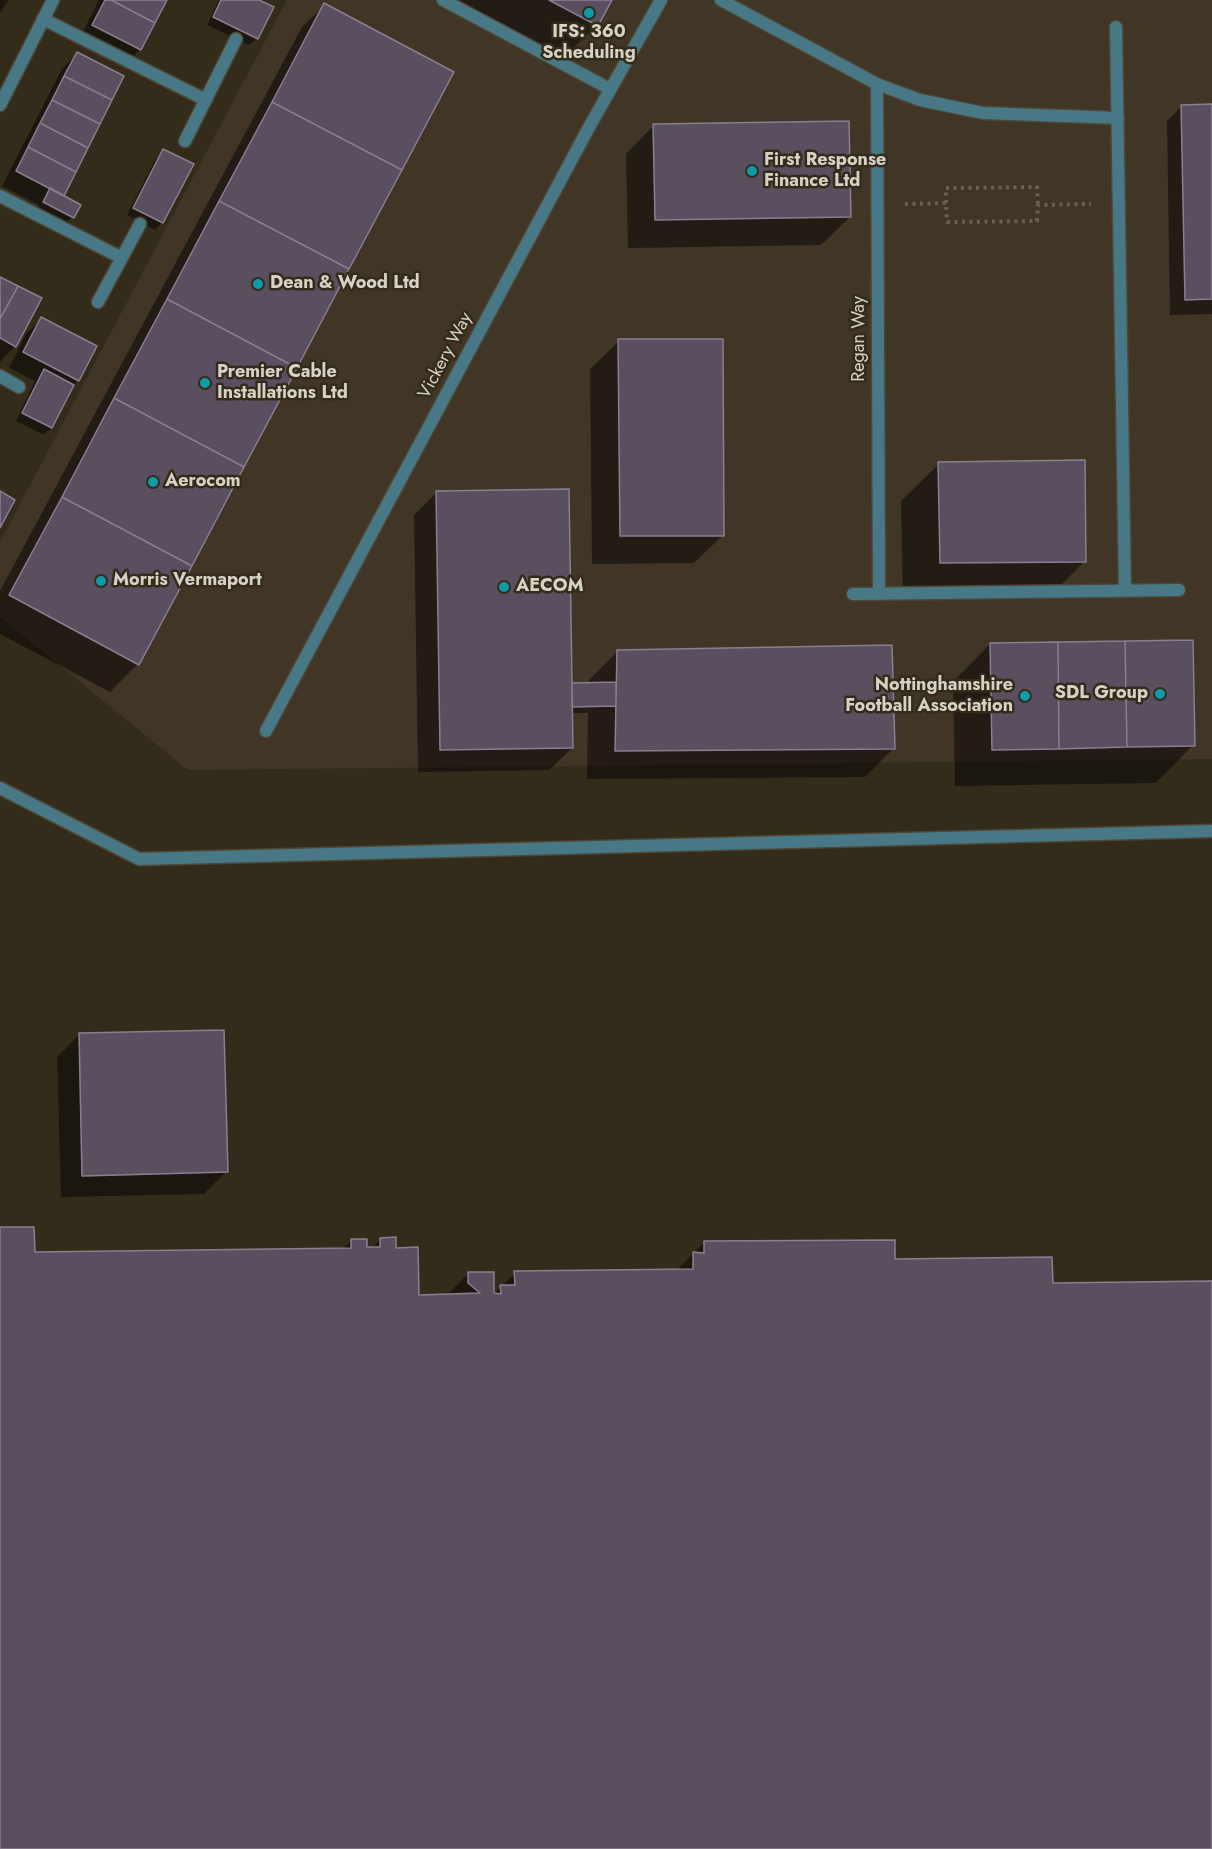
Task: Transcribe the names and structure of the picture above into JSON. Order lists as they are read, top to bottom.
{
  "streets": {
    "street": ["Regan Way", "Vickery Way"]
  },
  "places": [
    "IFS: 360 Scheduling",
    "First Response Finance Ltd",
    "Dean & Wood Ltd",
    "Premier Cable Installations Ltd",
    "Aerocom",
    "Morris Vermaport",
    "AECOM",
    "SDL Group",
    "Nottinghamshire Football Association"
  ]
}
